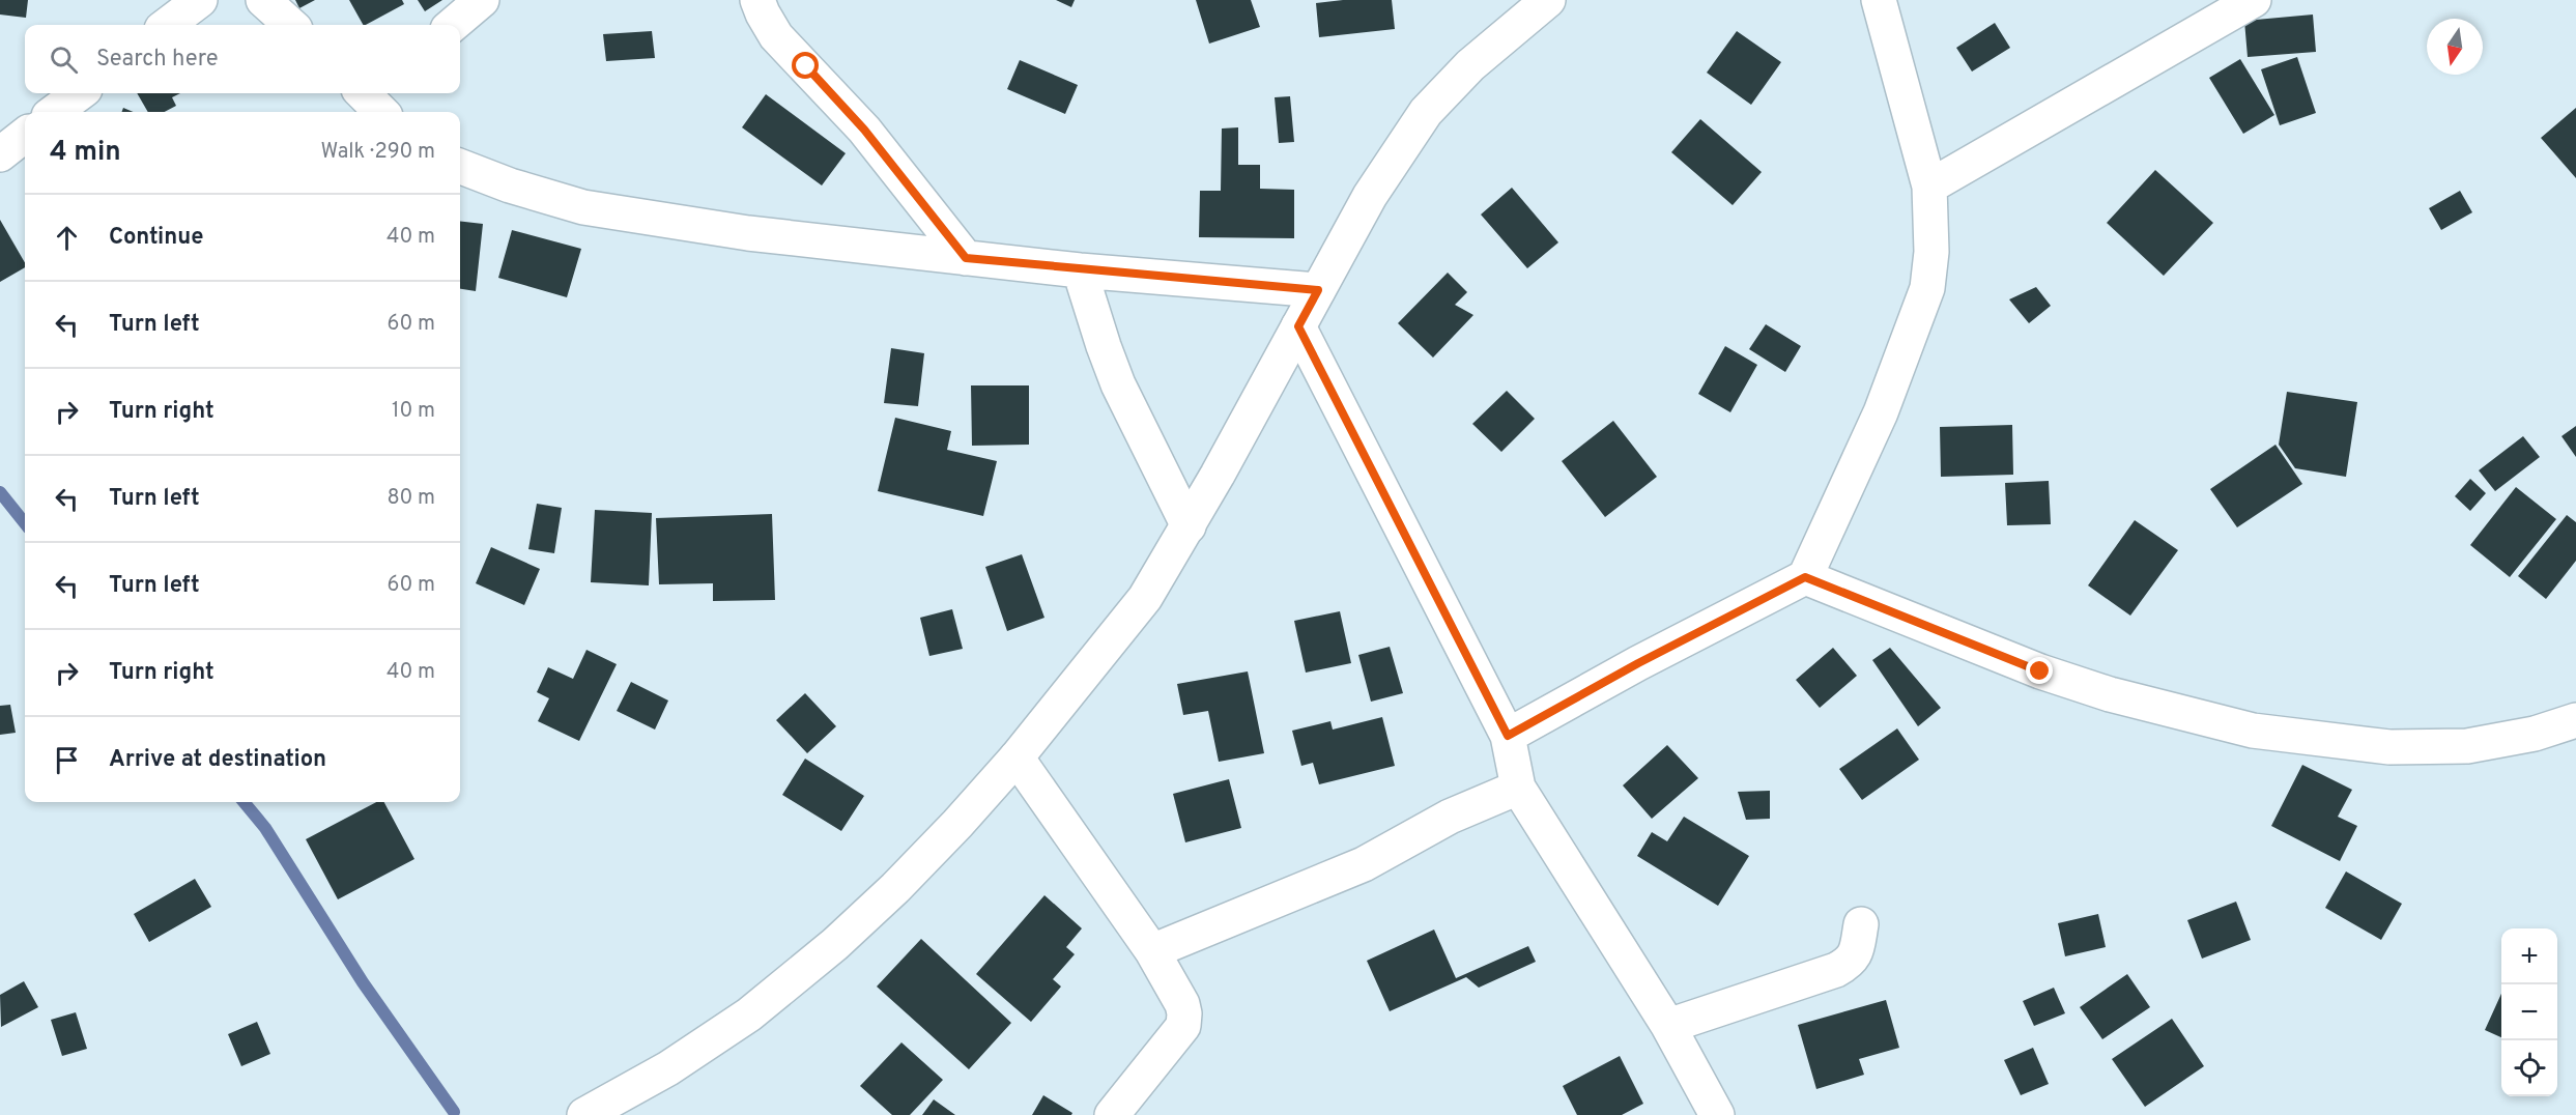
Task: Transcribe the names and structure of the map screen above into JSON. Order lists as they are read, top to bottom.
{
  "north": "bottom",
  "page": {
    "search": "Search here",
    "heading": ["4 min", "Walk · 290 m"],
    "list": [
      ["Continue", "40 m"],
      ["Turn left", "60 m"],
      ["Turn right", "10 m"],
      ["Turn left", "80 m"],
      ["Turn left", "60 m"],
      ["Turn right", "40 m"],
      "Arrive at destination"
    ],
    "map_buttons": ["+", "−"]
  }
}
